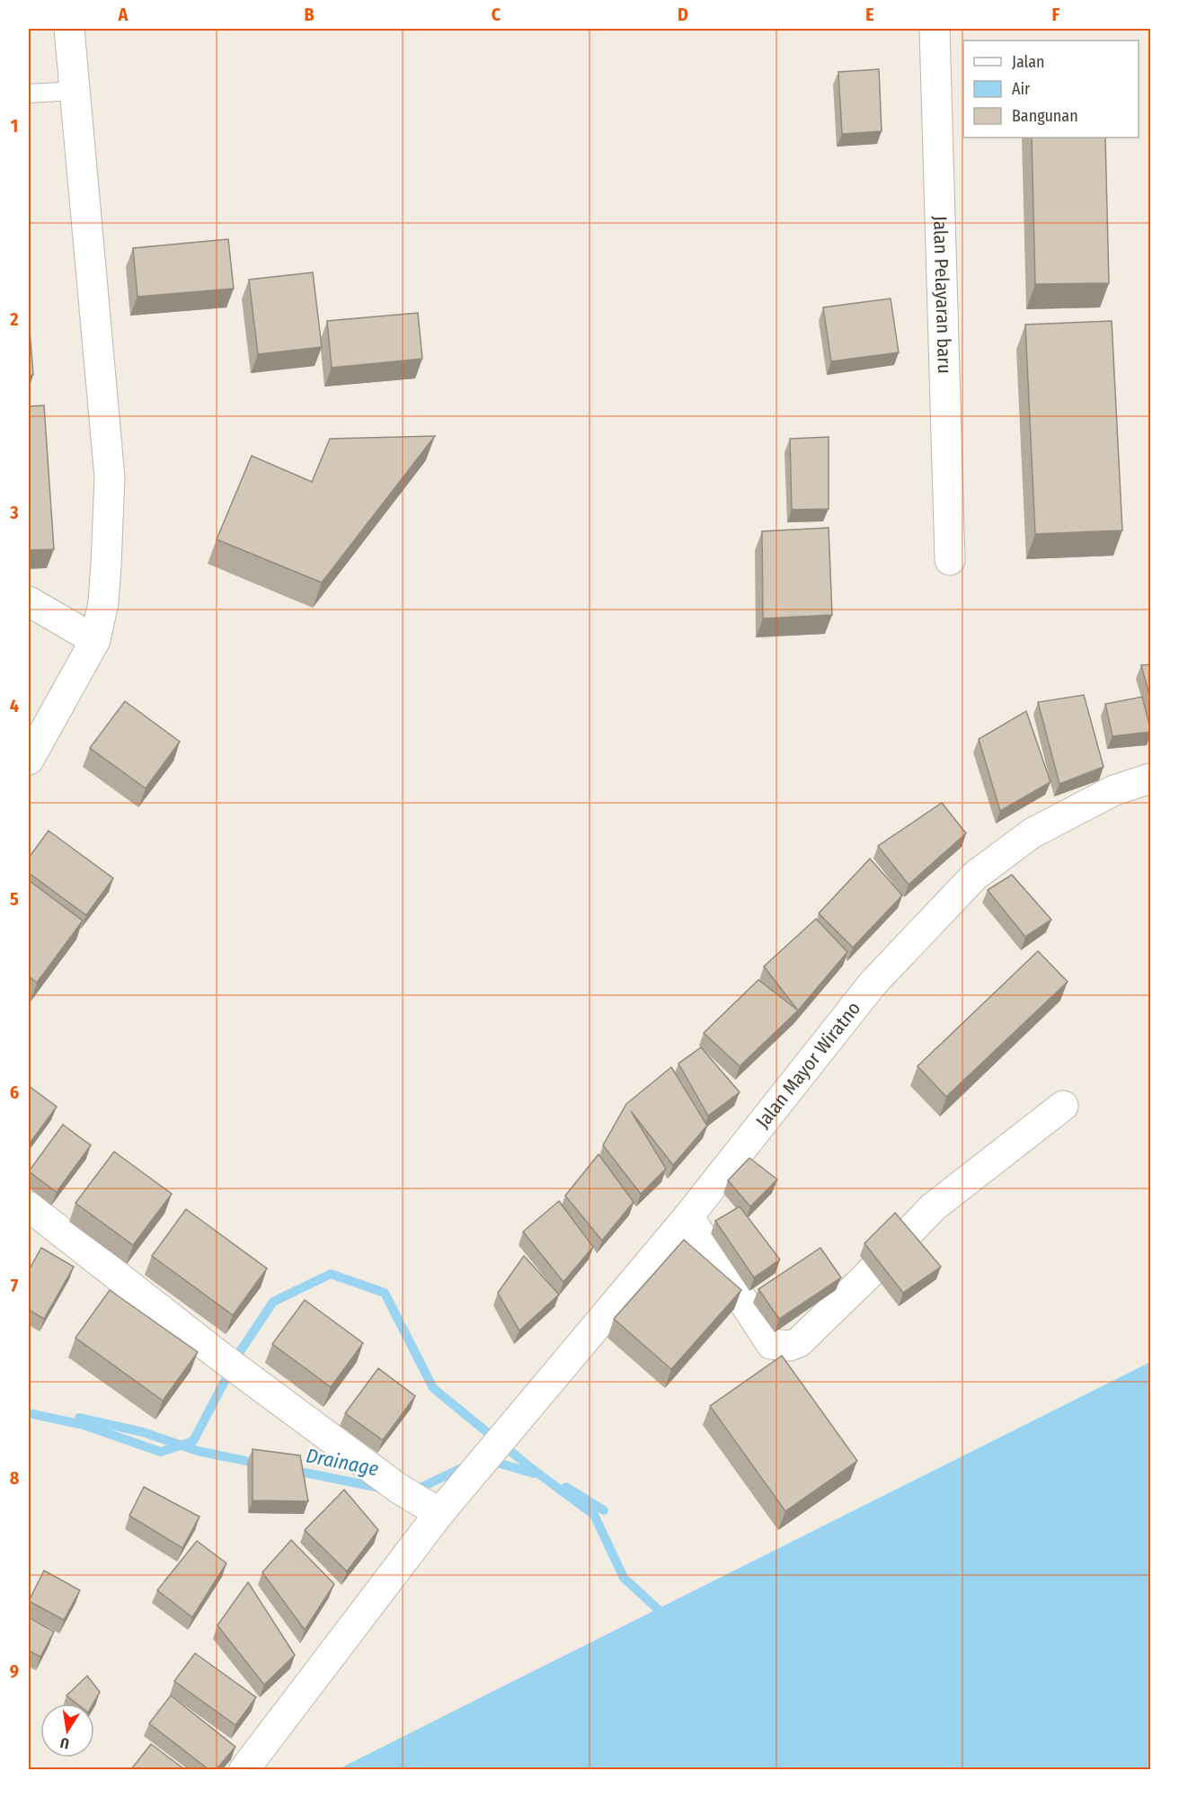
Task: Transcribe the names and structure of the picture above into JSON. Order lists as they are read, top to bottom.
{
  "streets": {
    "street": ["Jalan Pelayaran baru", "Jalan Mayor Wiratno"]
  },
  "water": ["Drainage"],
  "legend": ["Jalan", "Air", "Bangunan"],
  "north": "bottom",
  "grid": {
    "columns": [
      "A",
      "B",
      "C",
      "D",
      "E",
      "F"
    ],
    "rows": [
      "1",
      "2",
      "3",
      "4",
      "5",
      "6",
      "7",
      "8",
      "9"
    ]
  }
}
